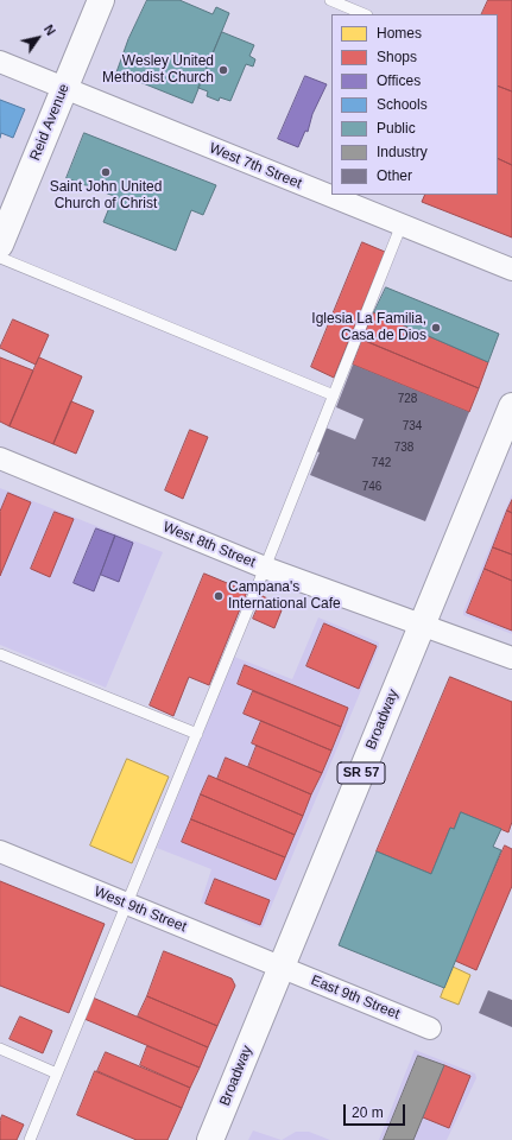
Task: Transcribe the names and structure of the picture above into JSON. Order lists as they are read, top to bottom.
{
  "streets": {
    "main road": ["Reid Avenue", "Broadway", "SR 57"],
    "street": [
      "West 7th Street",
      "West 8th Street",
      "West 9th Street",
      "East 9th Street"
    ]
  },
  "crossings": [
    ["Reid Avenue", "West 7th Street"],
    ["West 8th Street", "Broadway"],
    ["Broadway", "West 9th Street"],
    ["Broadway", "East 9th Street"],
    ["West 9th Street", "East 9th Street"]
  ],
  "places": [
    "Wesley United Methodist Church",
    "Saint John United Church of Christ",
    "Iglesia La Familia, Casa de Dios",
    "Campana's International Cafe"
  ],
  "house_numbers": [
    "728",
    "734",
    "738",
    "742",
    "746"
  ],
  "legend": [
    "Homes",
    "Shops",
    "Offices",
    "Schools",
    "Public",
    "Industry",
    "Other"
  ],
  "scale_bar": "20 m",
  "north": "top right"
}
